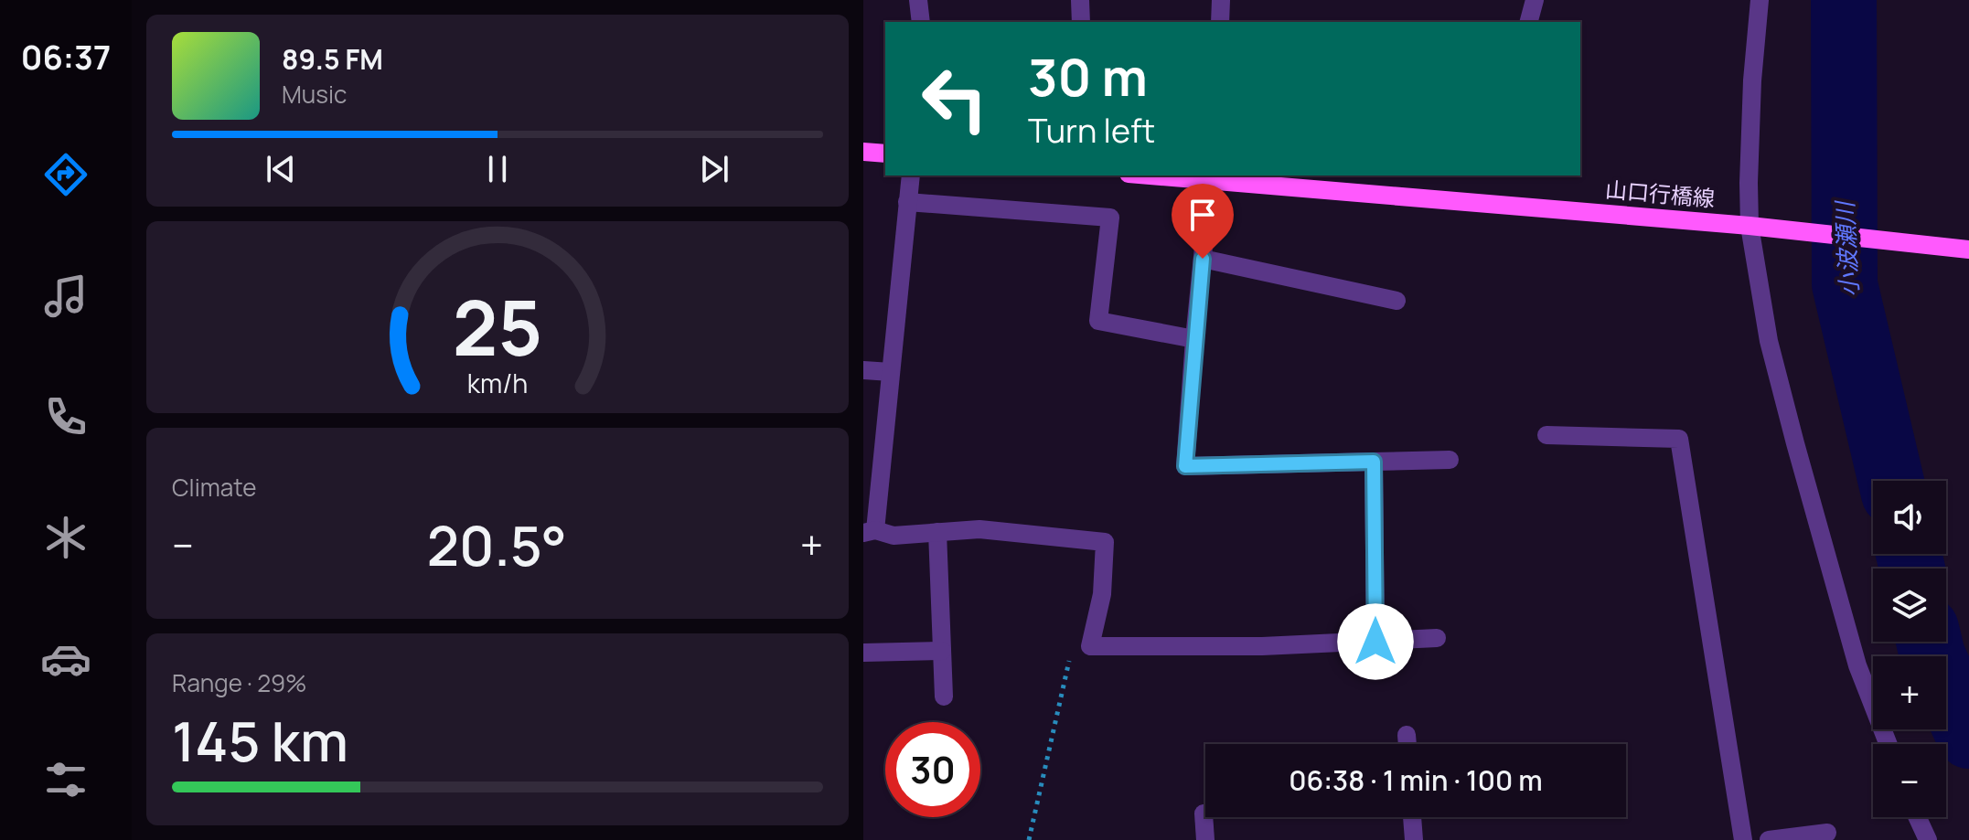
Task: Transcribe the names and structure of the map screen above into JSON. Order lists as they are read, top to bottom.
{
  "streets": {
    "main road": ["山口行橋線"]
  },
  "water": ["小波瀬川"],
  "page": {
    "tabs": "06:37",
    "turn": ["30 m", "Turn left"],
    "song": ["89.5 FM", "Music"],
    "tile": [
      "Climate",
      ["Range · 29%", "145 km"]
    ],
    "map_buttons": ["+", "−"],
    "heat": ["−", "20.5°", "+"],
    "limit": "30",
    "trip": "06:38 · 1 min · 100 m",
    "gauge": ["25", "km/h"]
  }
}
